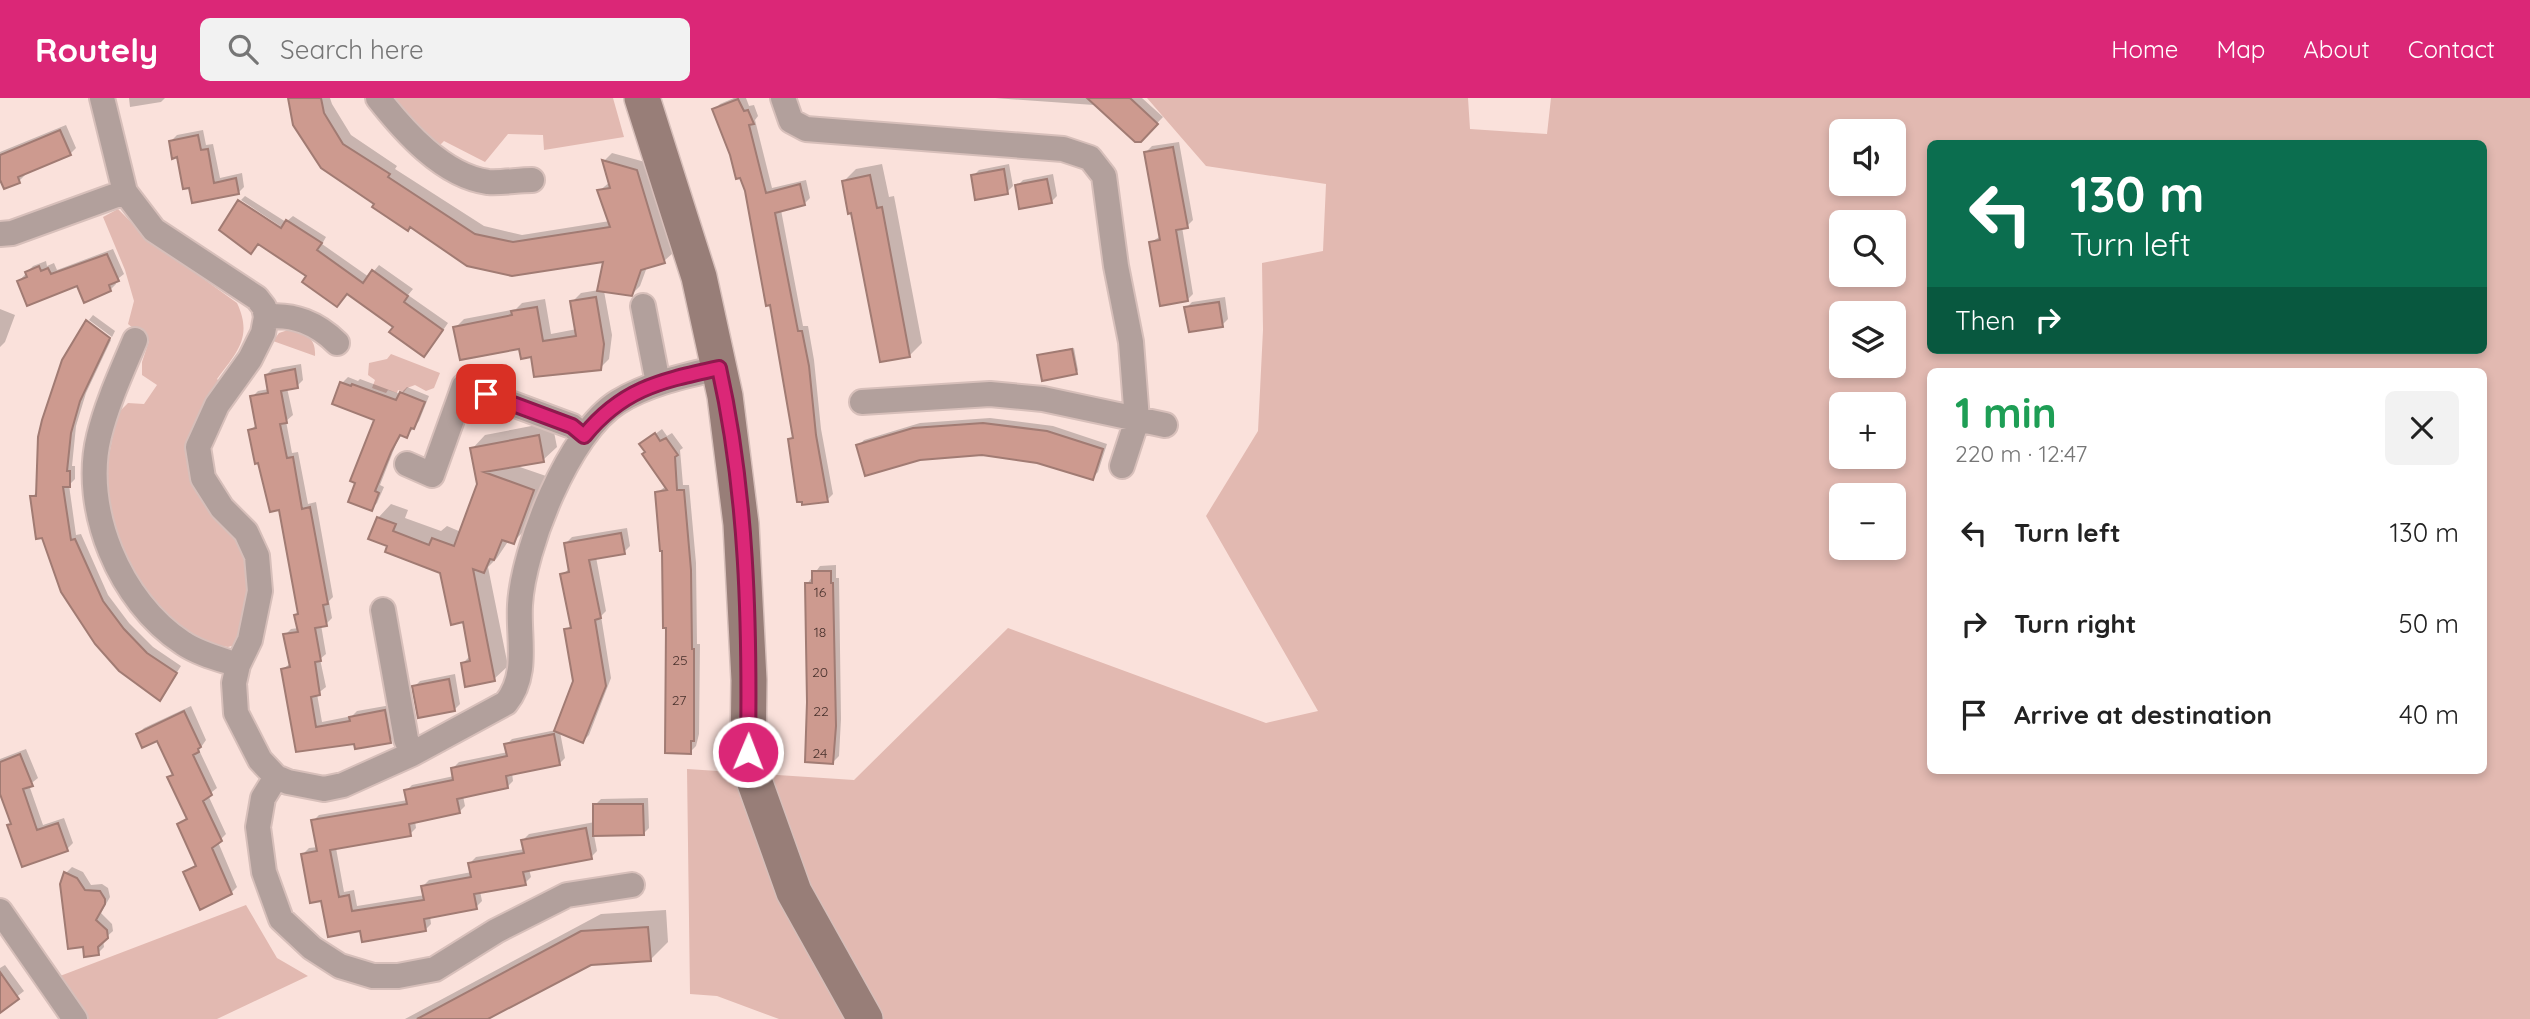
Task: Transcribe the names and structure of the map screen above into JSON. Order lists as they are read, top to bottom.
{
  "house_numbers": [
    "16",
    "18",
    "25",
    "20",
    "27",
    "22",
    "24"
  ],
  "page": {
    "header": "Routely",
    "search": "Search here",
    "nav": [
      "Home",
      "Map",
      "About",
      "Contact"
    ],
    "map_buttons": ["+", "−"],
    "turn": ["130 m", "Turn left"],
    "then": "Then",
    "heading": ["1 min", "220 m · 12:47"],
    "list": [
      {
        "name": "Turn left",
        "value": "130 m"
      },
      {
        "name": "Turn right",
        "value": "50 m"
      },
      {
        "name": "Arrive at destination",
        "value": "40 m"
      }
    ]
  }
}
